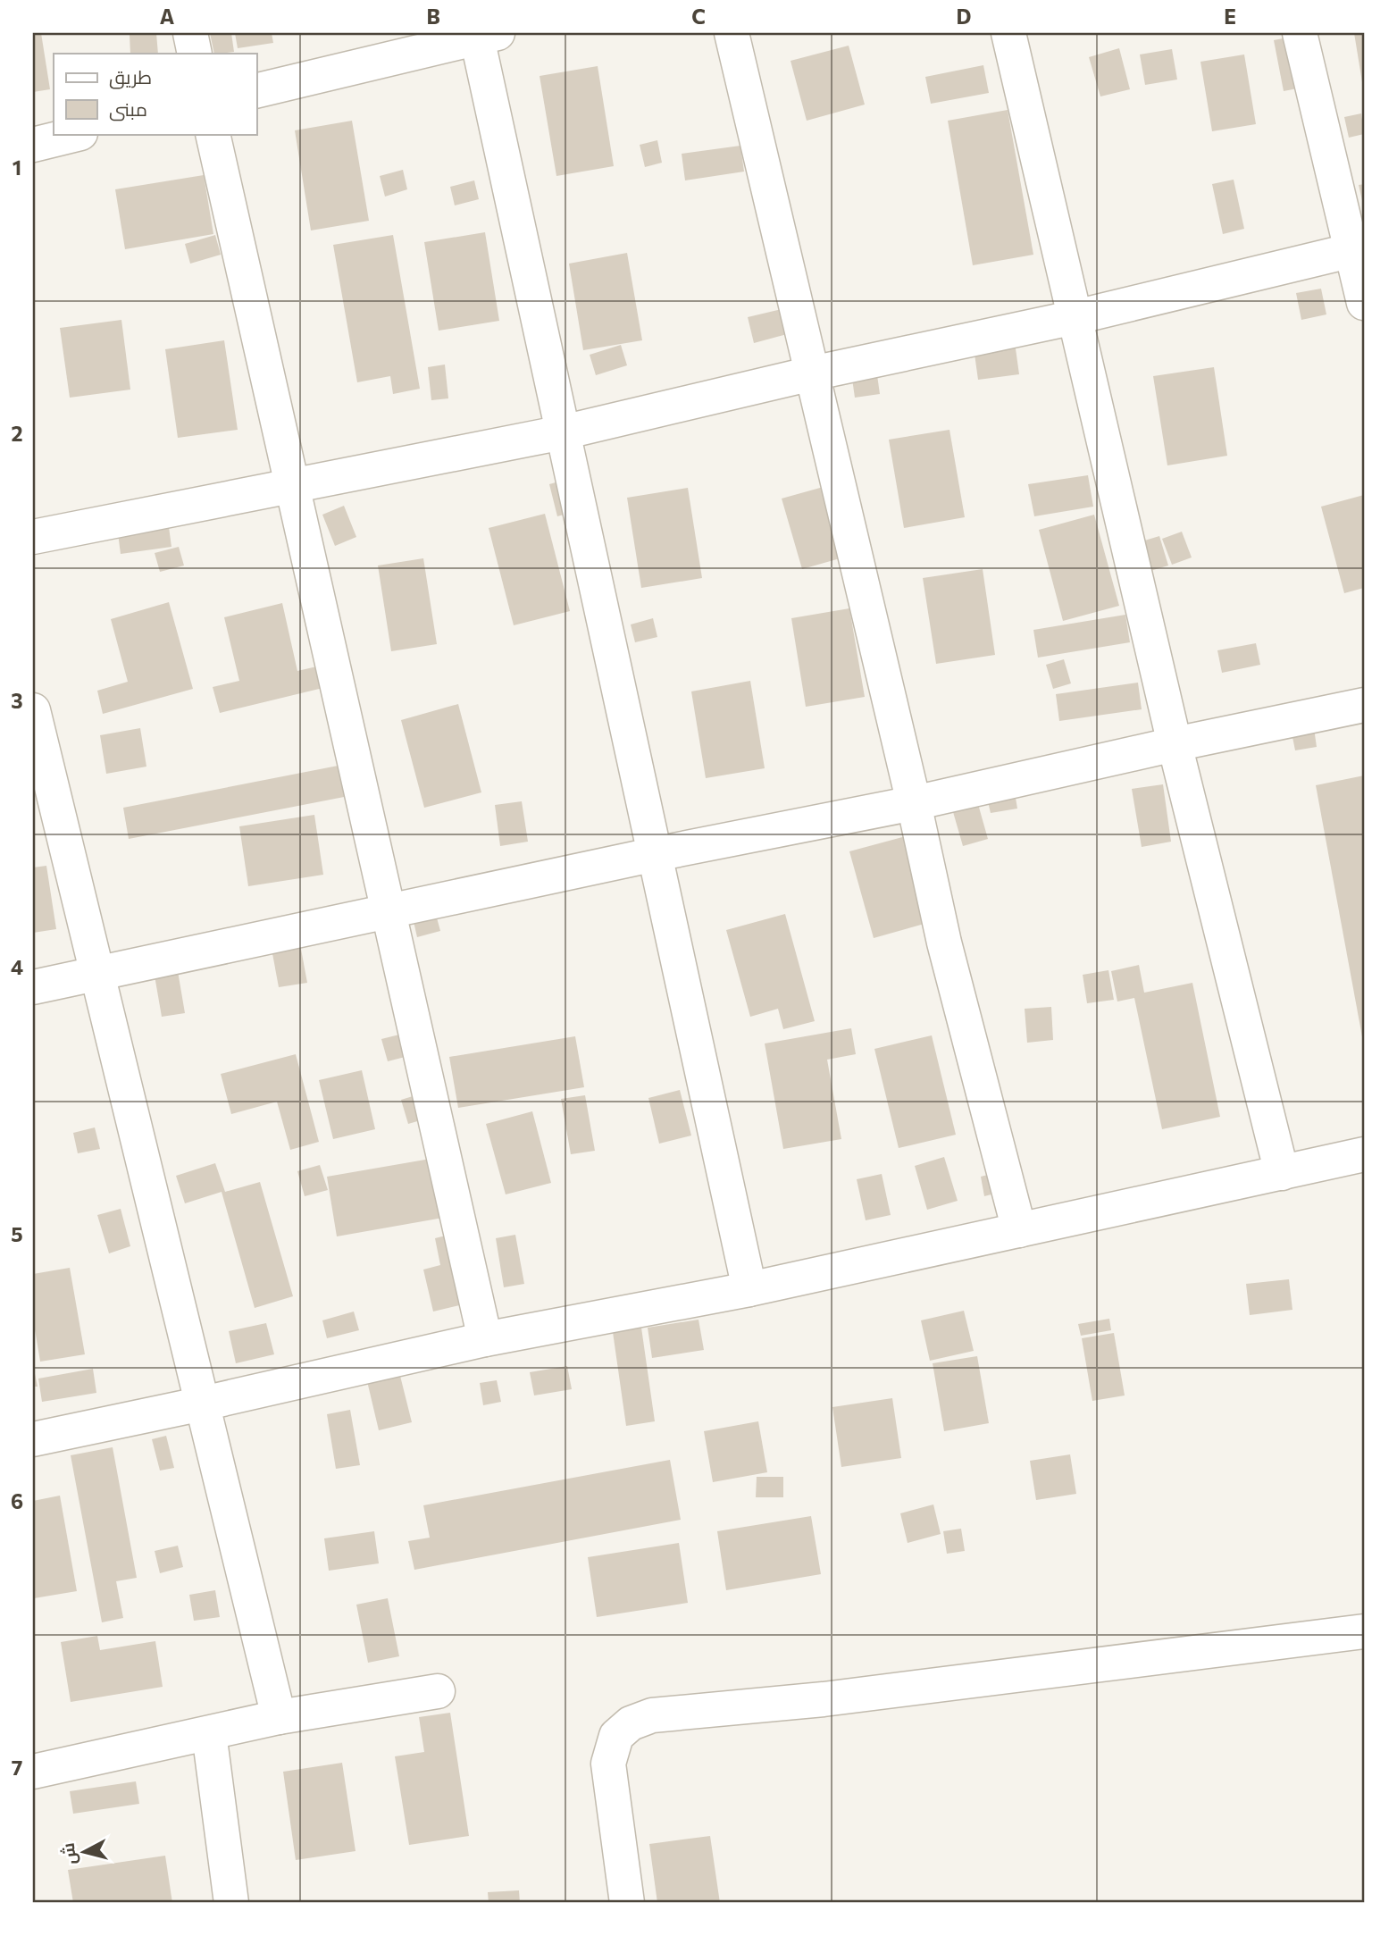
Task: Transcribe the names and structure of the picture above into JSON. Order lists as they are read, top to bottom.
{
  "legend": ["طريق", "مبنى"],
  "north": "left",
  "grid": {
    "columns": [
      "A",
      "B",
      "C",
      "D",
      "E"
    ],
    "rows": [
      "1",
      "2",
      "3",
      "4",
      "5",
      "6",
      "7"
    ]
  }
}
